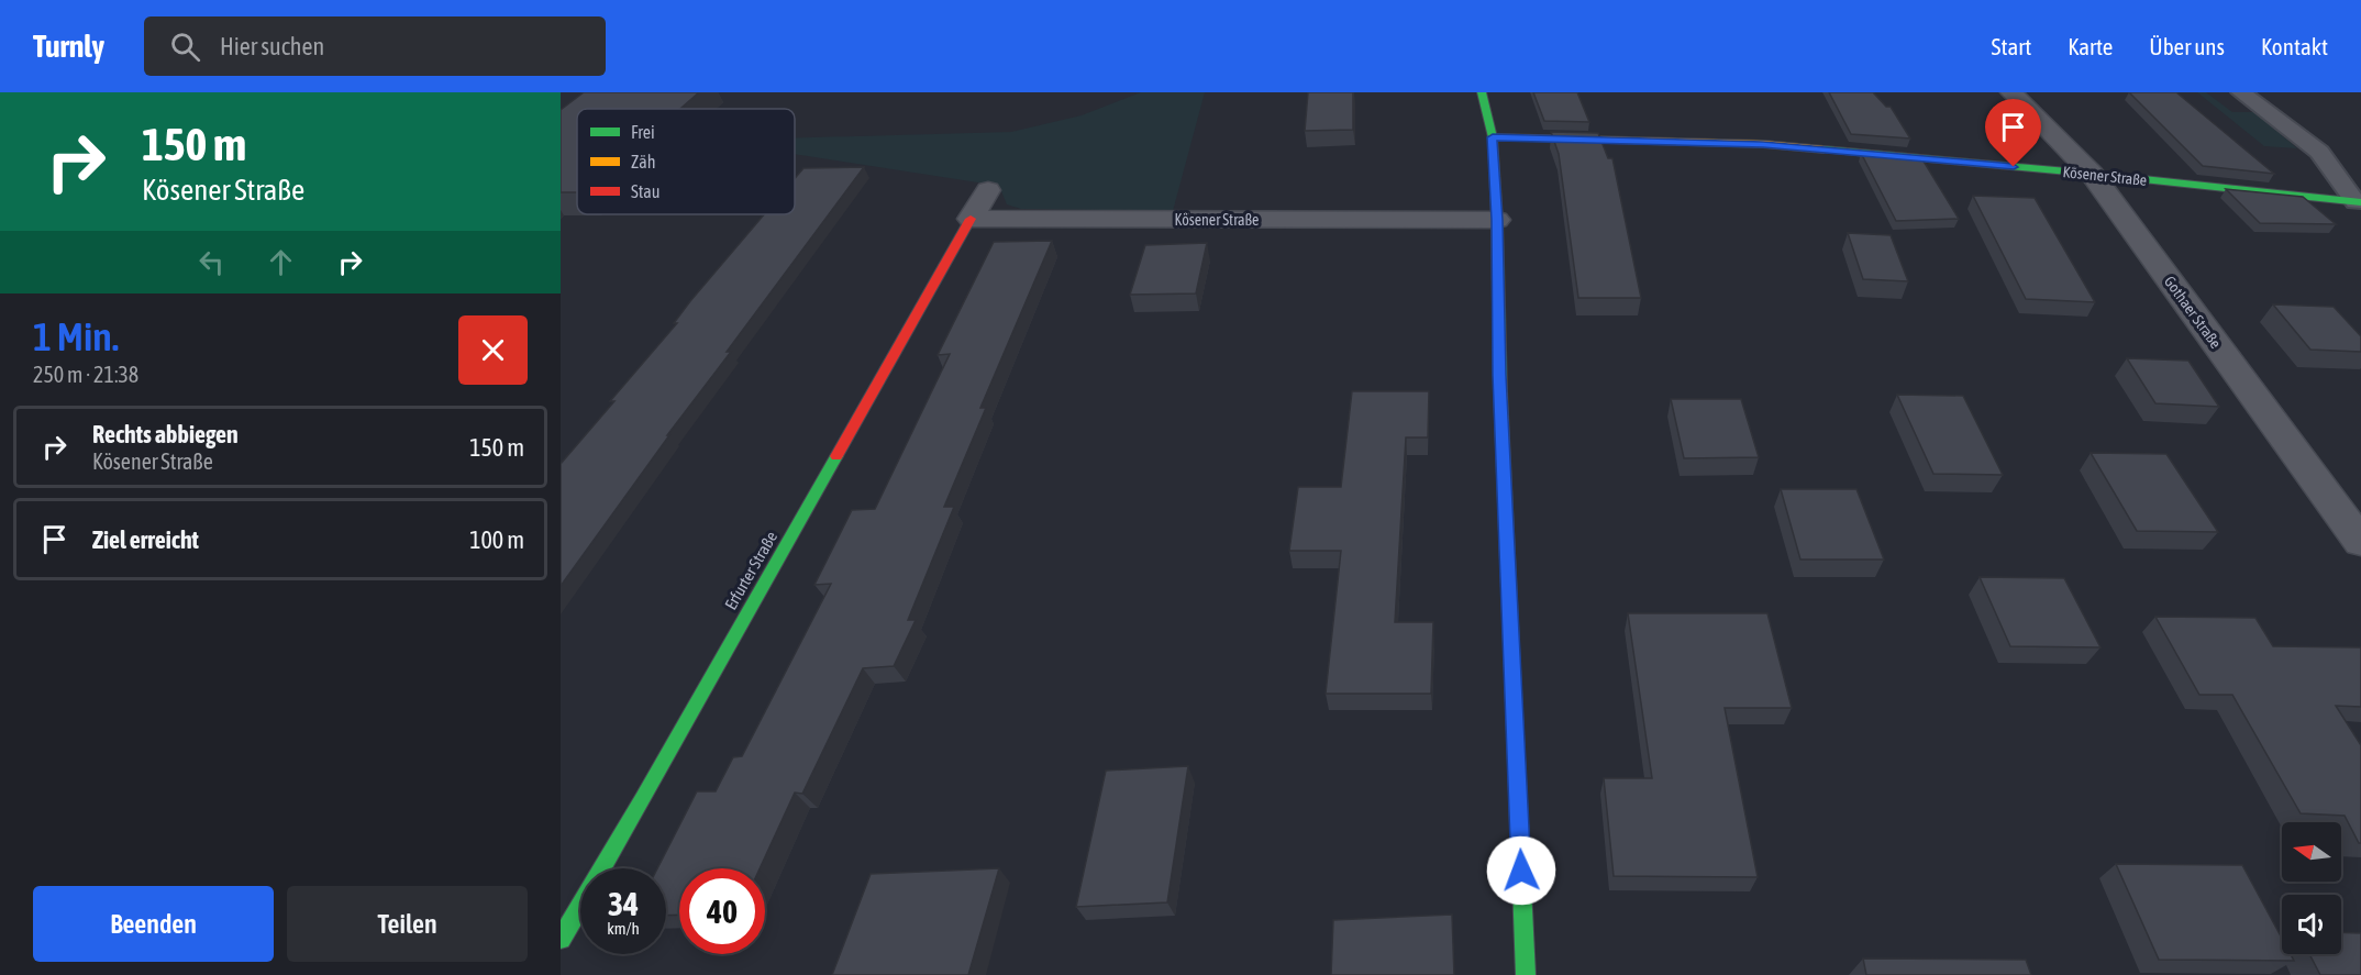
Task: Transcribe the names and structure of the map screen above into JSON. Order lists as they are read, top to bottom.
{
  "streets": {
    "street": ["Kösener Straße", "Gothaer Straße", "Erfurter Straße"]
  },
  "crossings": [
    ["Kösener Straße", "Gothaer Straße"],
    ["Kösener Straße", "Erfurter Straße"]
  ],
  "legend": ["Frei", "Zäh", "Stau"],
  "north": "left",
  "page": {
    "header": "Turnly",
    "search": "Hier suchen",
    "nav": [
      "Start",
      "Karte",
      "Über uns",
      "Kontakt"
    ],
    "turn": ["150 m", "Kösener Straße"],
    "heading": ["1 Min.", "250 m · 21:38"],
    "list": [
      {
        "name": "Rechts abbiegen",
        "note": "Kösener Straße",
        "value": "150 m"
      },
      {
        "name": "Ziel erreicht",
        "value": "100 m"
      }
    ],
    "speed": "34 km/h",
    "limit": "40",
    "buttons": ["Beenden", "Teilen"]
  }
}
